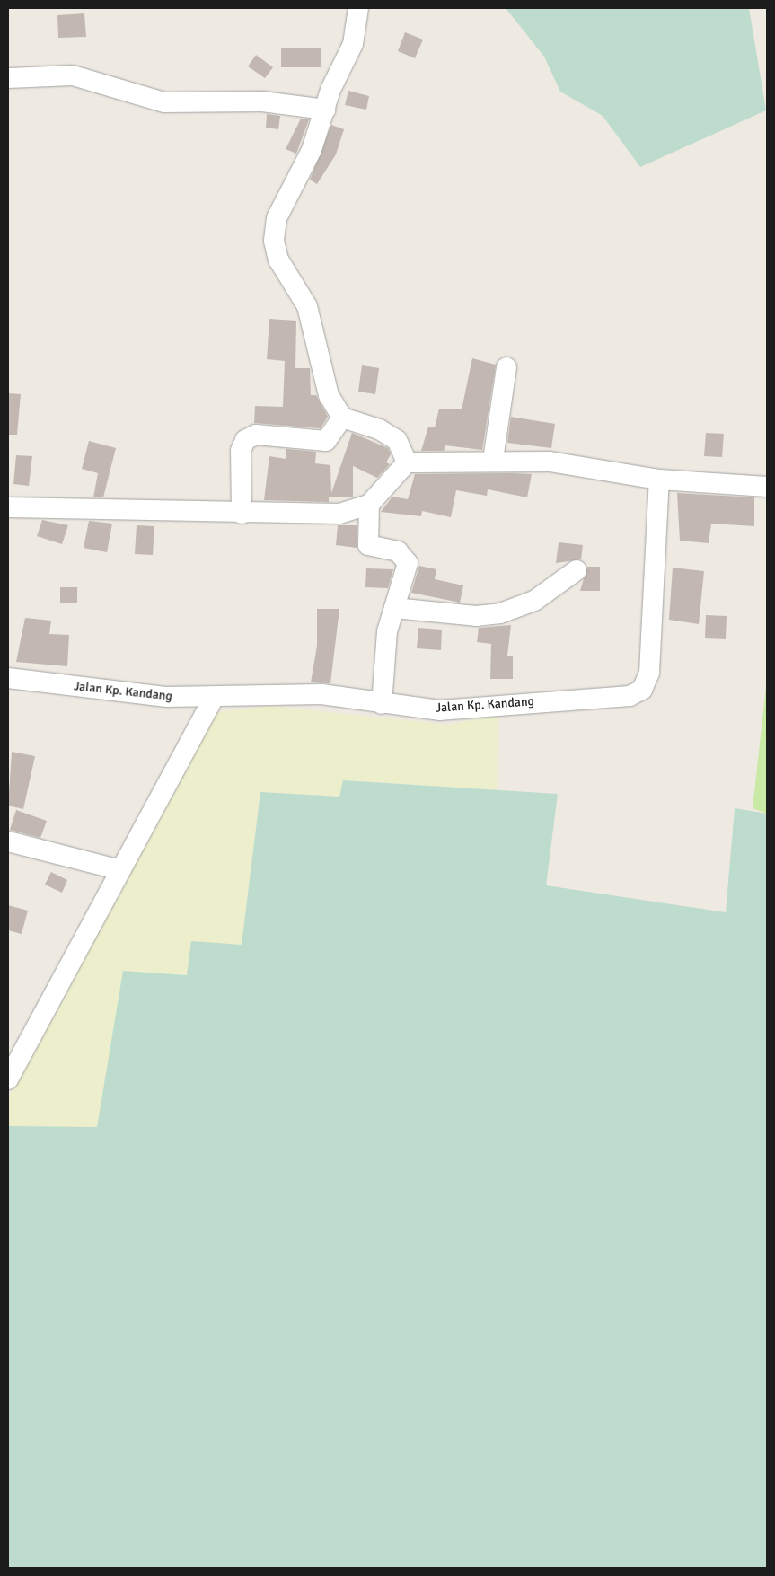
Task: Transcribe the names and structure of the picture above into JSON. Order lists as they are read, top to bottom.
{
  "streets": {
    "street": ["Jalan Kp. Kandang"]
  }
}
